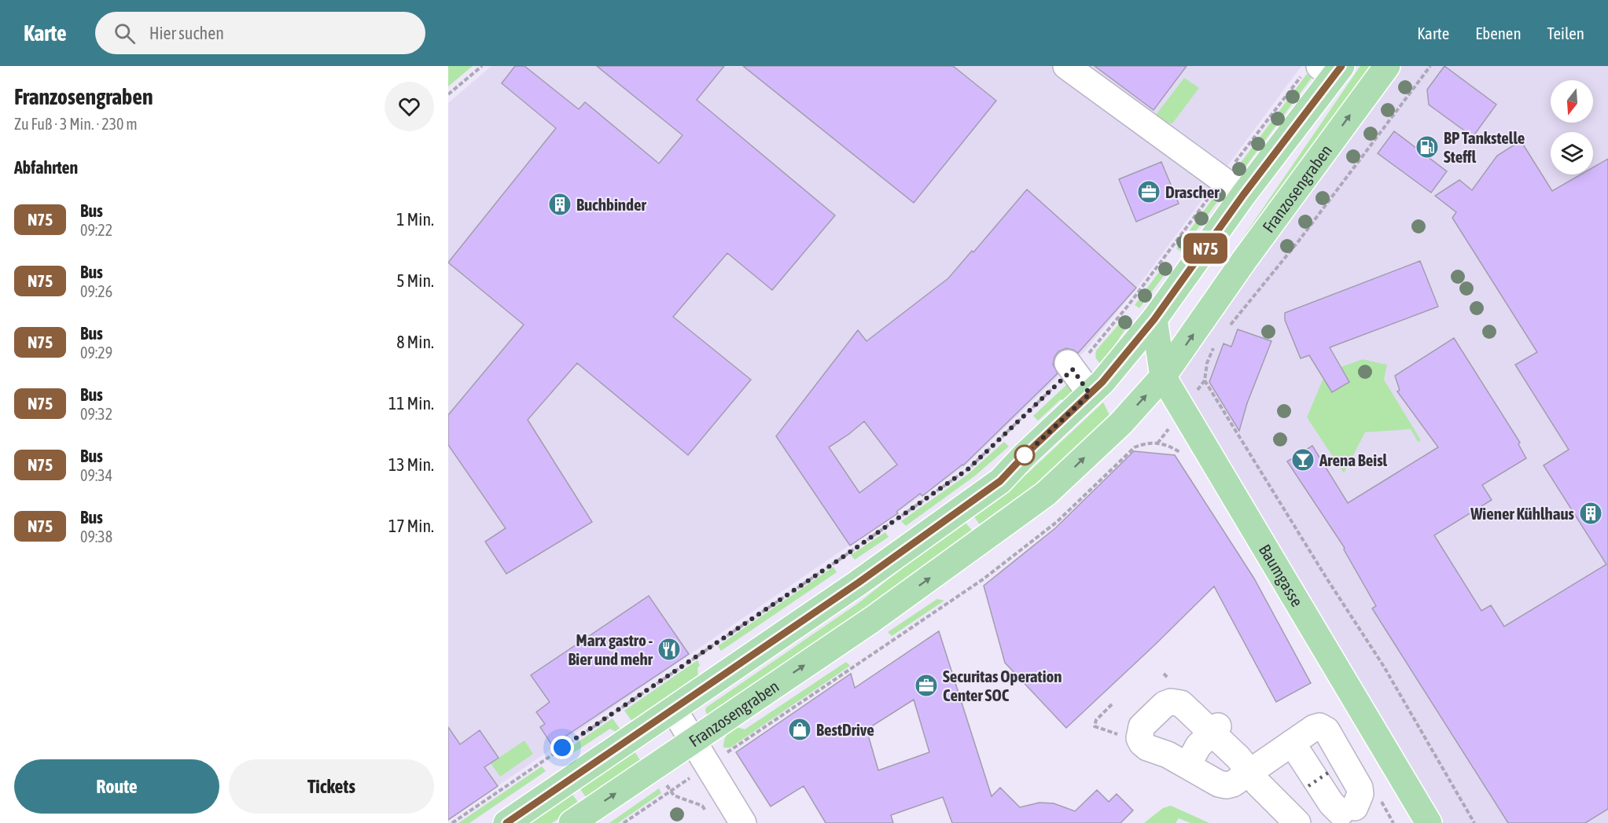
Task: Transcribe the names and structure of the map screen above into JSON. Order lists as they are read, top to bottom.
{
  "streets": {
    "main road": ["Franzosengraben", "Baumgasse"]
  },
  "crossings": [
    ["Franzosengraben", "Baumgasse"]
  ],
  "places": {
    "fuel station": ["BP Tankstelle Steffl"],
    "office": ["Drascher", "Securitas Operation Center SOC"],
    "building": ["Buchbinder", "Wiener Kühlhaus"],
    "bar": ["Arena Beisl"],
    "restaurant": ["Marx gastro - Bier und mehr"],
    "shop": ["BestDrive"]
  },
  "lines": ["bus line N75"],
  "north": "bottom",
  "page": {
    "header": "Karte",
    "search": "Hier suchen",
    "nav": ["Karte", "Ebenen", "Teilen"],
    "heading": [
      ["Franzosengraben", "Zu Fuß · 3 Min. · 230 m"],
      "Abfahrten"
    ],
    "on_map": "N75",
    "list": [
      {
        "mark": "N75",
        "name": "Bus",
        "note": "09:22",
        "value": "1 Min."
      },
      {
        "mark": "N75",
        "name": "Bus",
        "note": "09:26",
        "value": "5 Min."
      },
      {
        "mark": "N75",
        "name": "Bus",
        "note": "09:29",
        "value": "8 Min."
      },
      {
        "mark": "N75",
        "name": "Bus",
        "note": "09:32",
        "value": "11 Min."
      },
      {
        "mark": "N75",
        "name": "Bus",
        "note": "09:34",
        "value": "13 Min."
      },
      {
        "mark": "N75",
        "name": "Bus",
        "note": "09:38",
        "value": "17 Min."
      }
    ],
    "buttons": ["Route", "Tickets"]
  }
}
